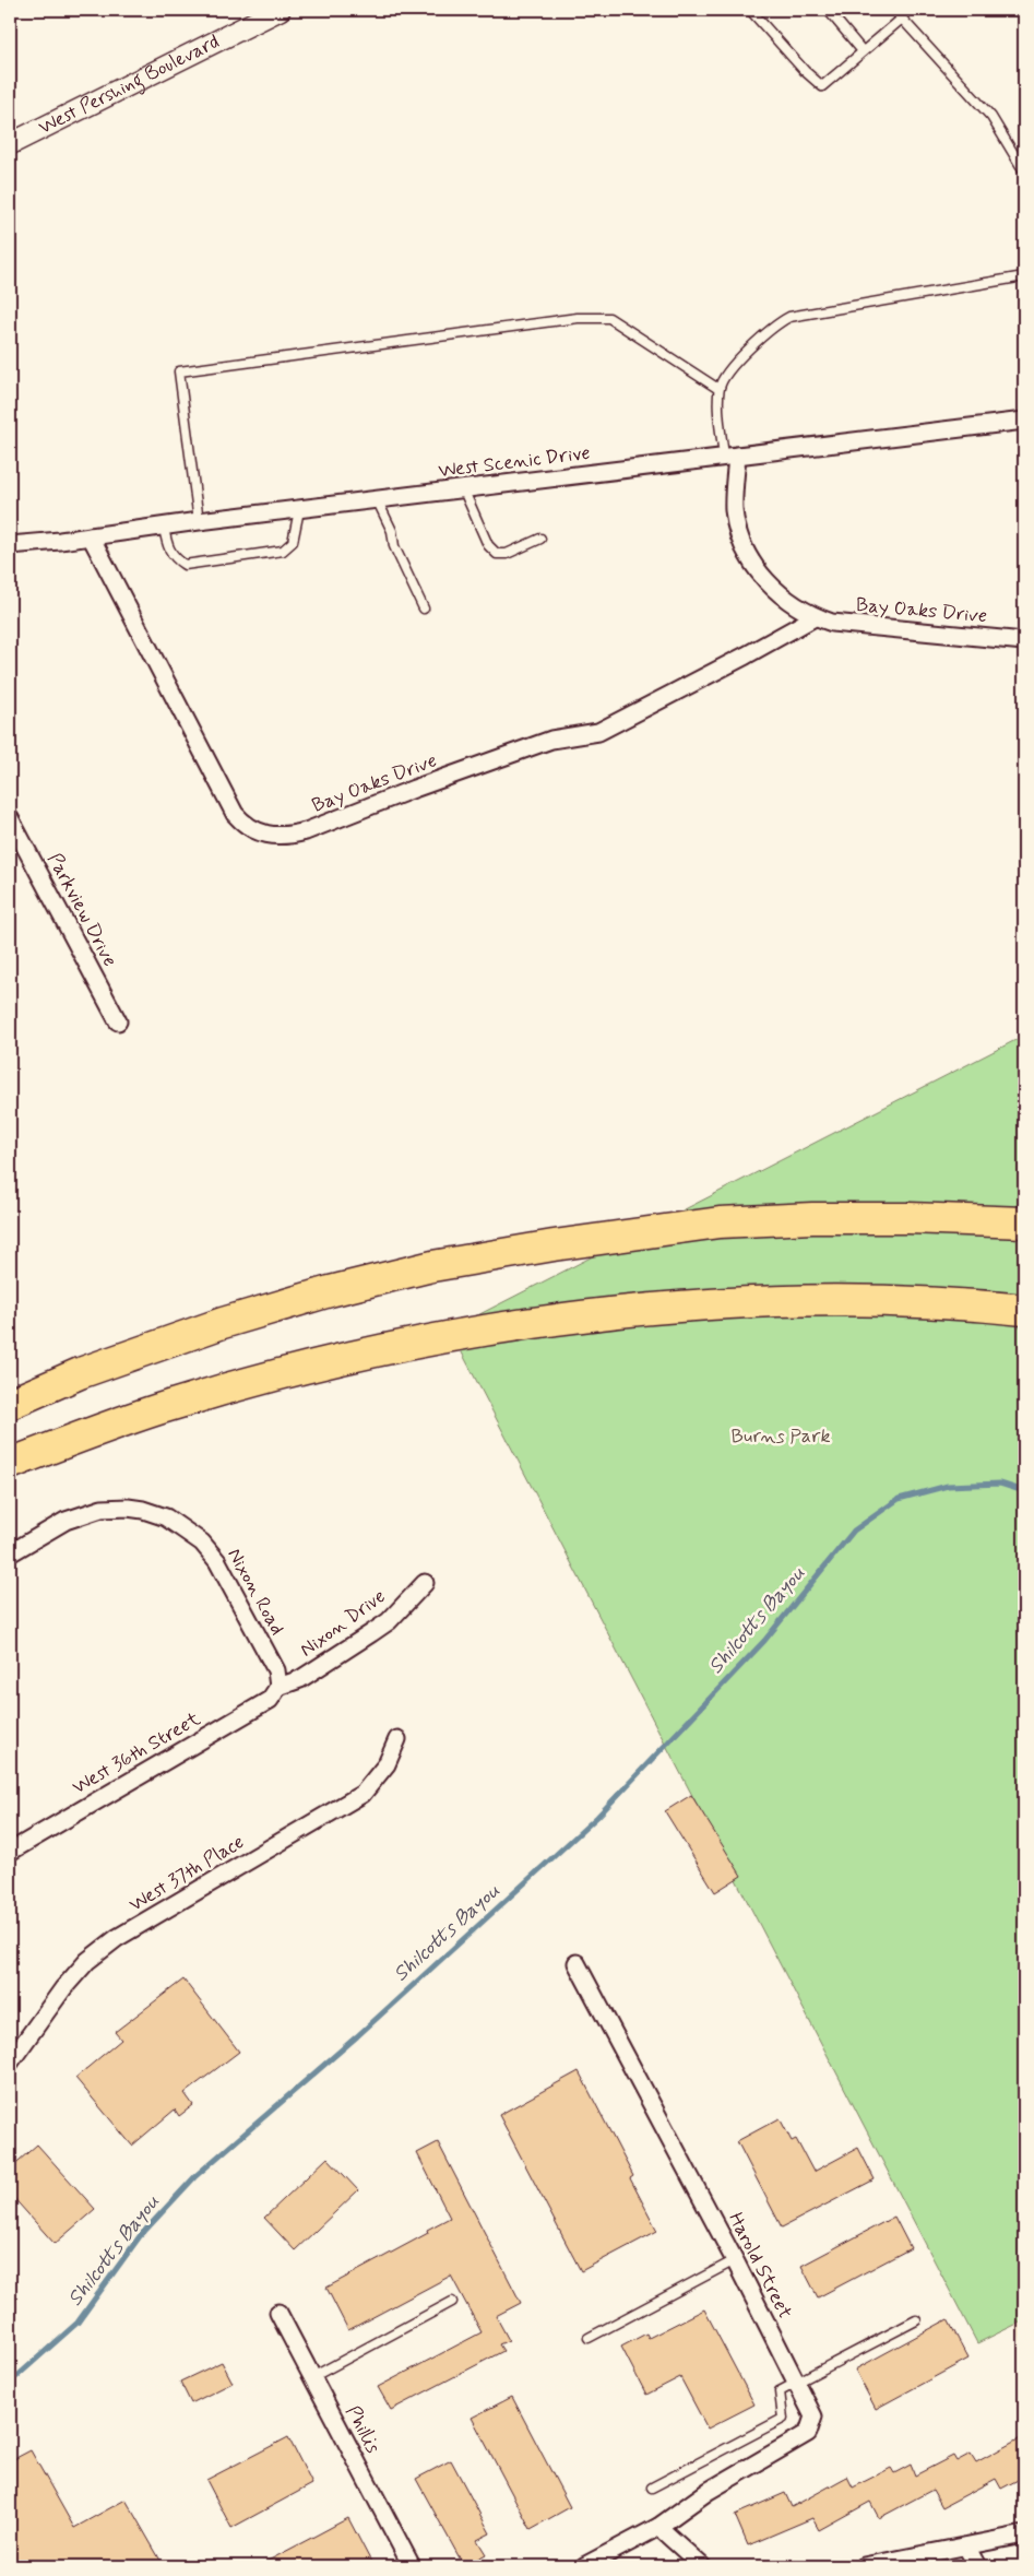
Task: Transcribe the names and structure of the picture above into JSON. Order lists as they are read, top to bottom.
{
  "streets": {
    "street": [
      "West Pershing Boulevard",
      "West Scenic Drive",
      "Bay Oaks Drive",
      "Parkview Drive",
      "Nixon Road",
      "Nixon Drive",
      "West 36th Street",
      "West 37th Place",
      "Harold Street",
      "Phillis"
    ]
  },
  "crossings": [
    ["West Scenic Drive", "Bay Oaks Drive"],
    ["Nixon Road", "Nixon Drive"],
    ["Nixon Road", "West 36th Street"],
    ["Nixon Drive", "West 36th Street"]
  ],
  "water": ["Shilcotts Bayou"],
  "parks": ["Burns Park"]
}
